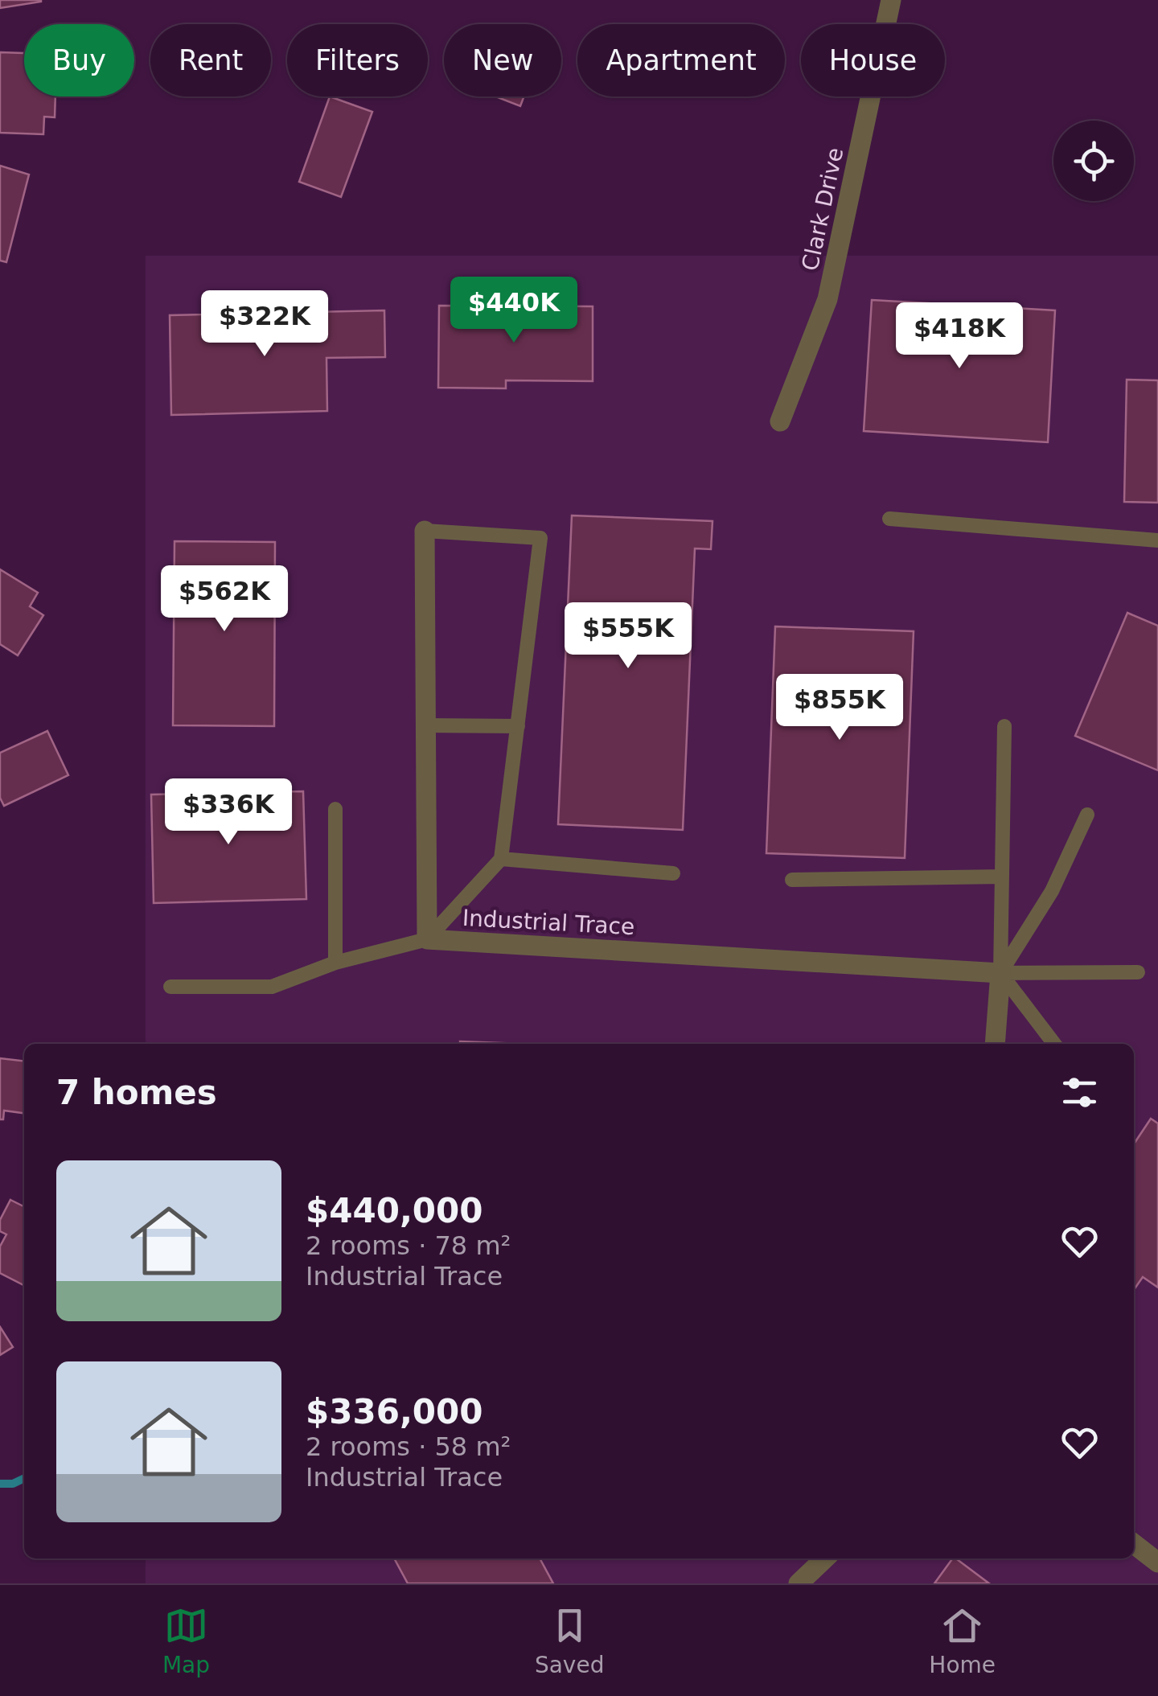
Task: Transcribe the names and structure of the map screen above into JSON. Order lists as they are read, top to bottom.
{
  "streets": {
    "street": ["Clark Drive", "Industrial Trace"]
  },
  "page": {
    "chip": [
      "Buy",
      "Rent",
      "Filters",
      "New",
      "Apartment",
      "House"
    ],
    "price": [
      "$440K",
      "$322K",
      "$418K",
      "$562K",
      "$555K",
      "$855K",
      "$336K"
    ],
    "heading": "7 homes",
    "list": [
      {
        "name": "$440,000",
        "note": "2 rooms · 78 m² · Industrial Trace"
      },
      {
        "name": "$336,000",
        "note": "2 rooms · 58 m² · Industrial Trace"
      }
    ],
    "tabs": ["Map", "Saved", "Home"]
  }
}
